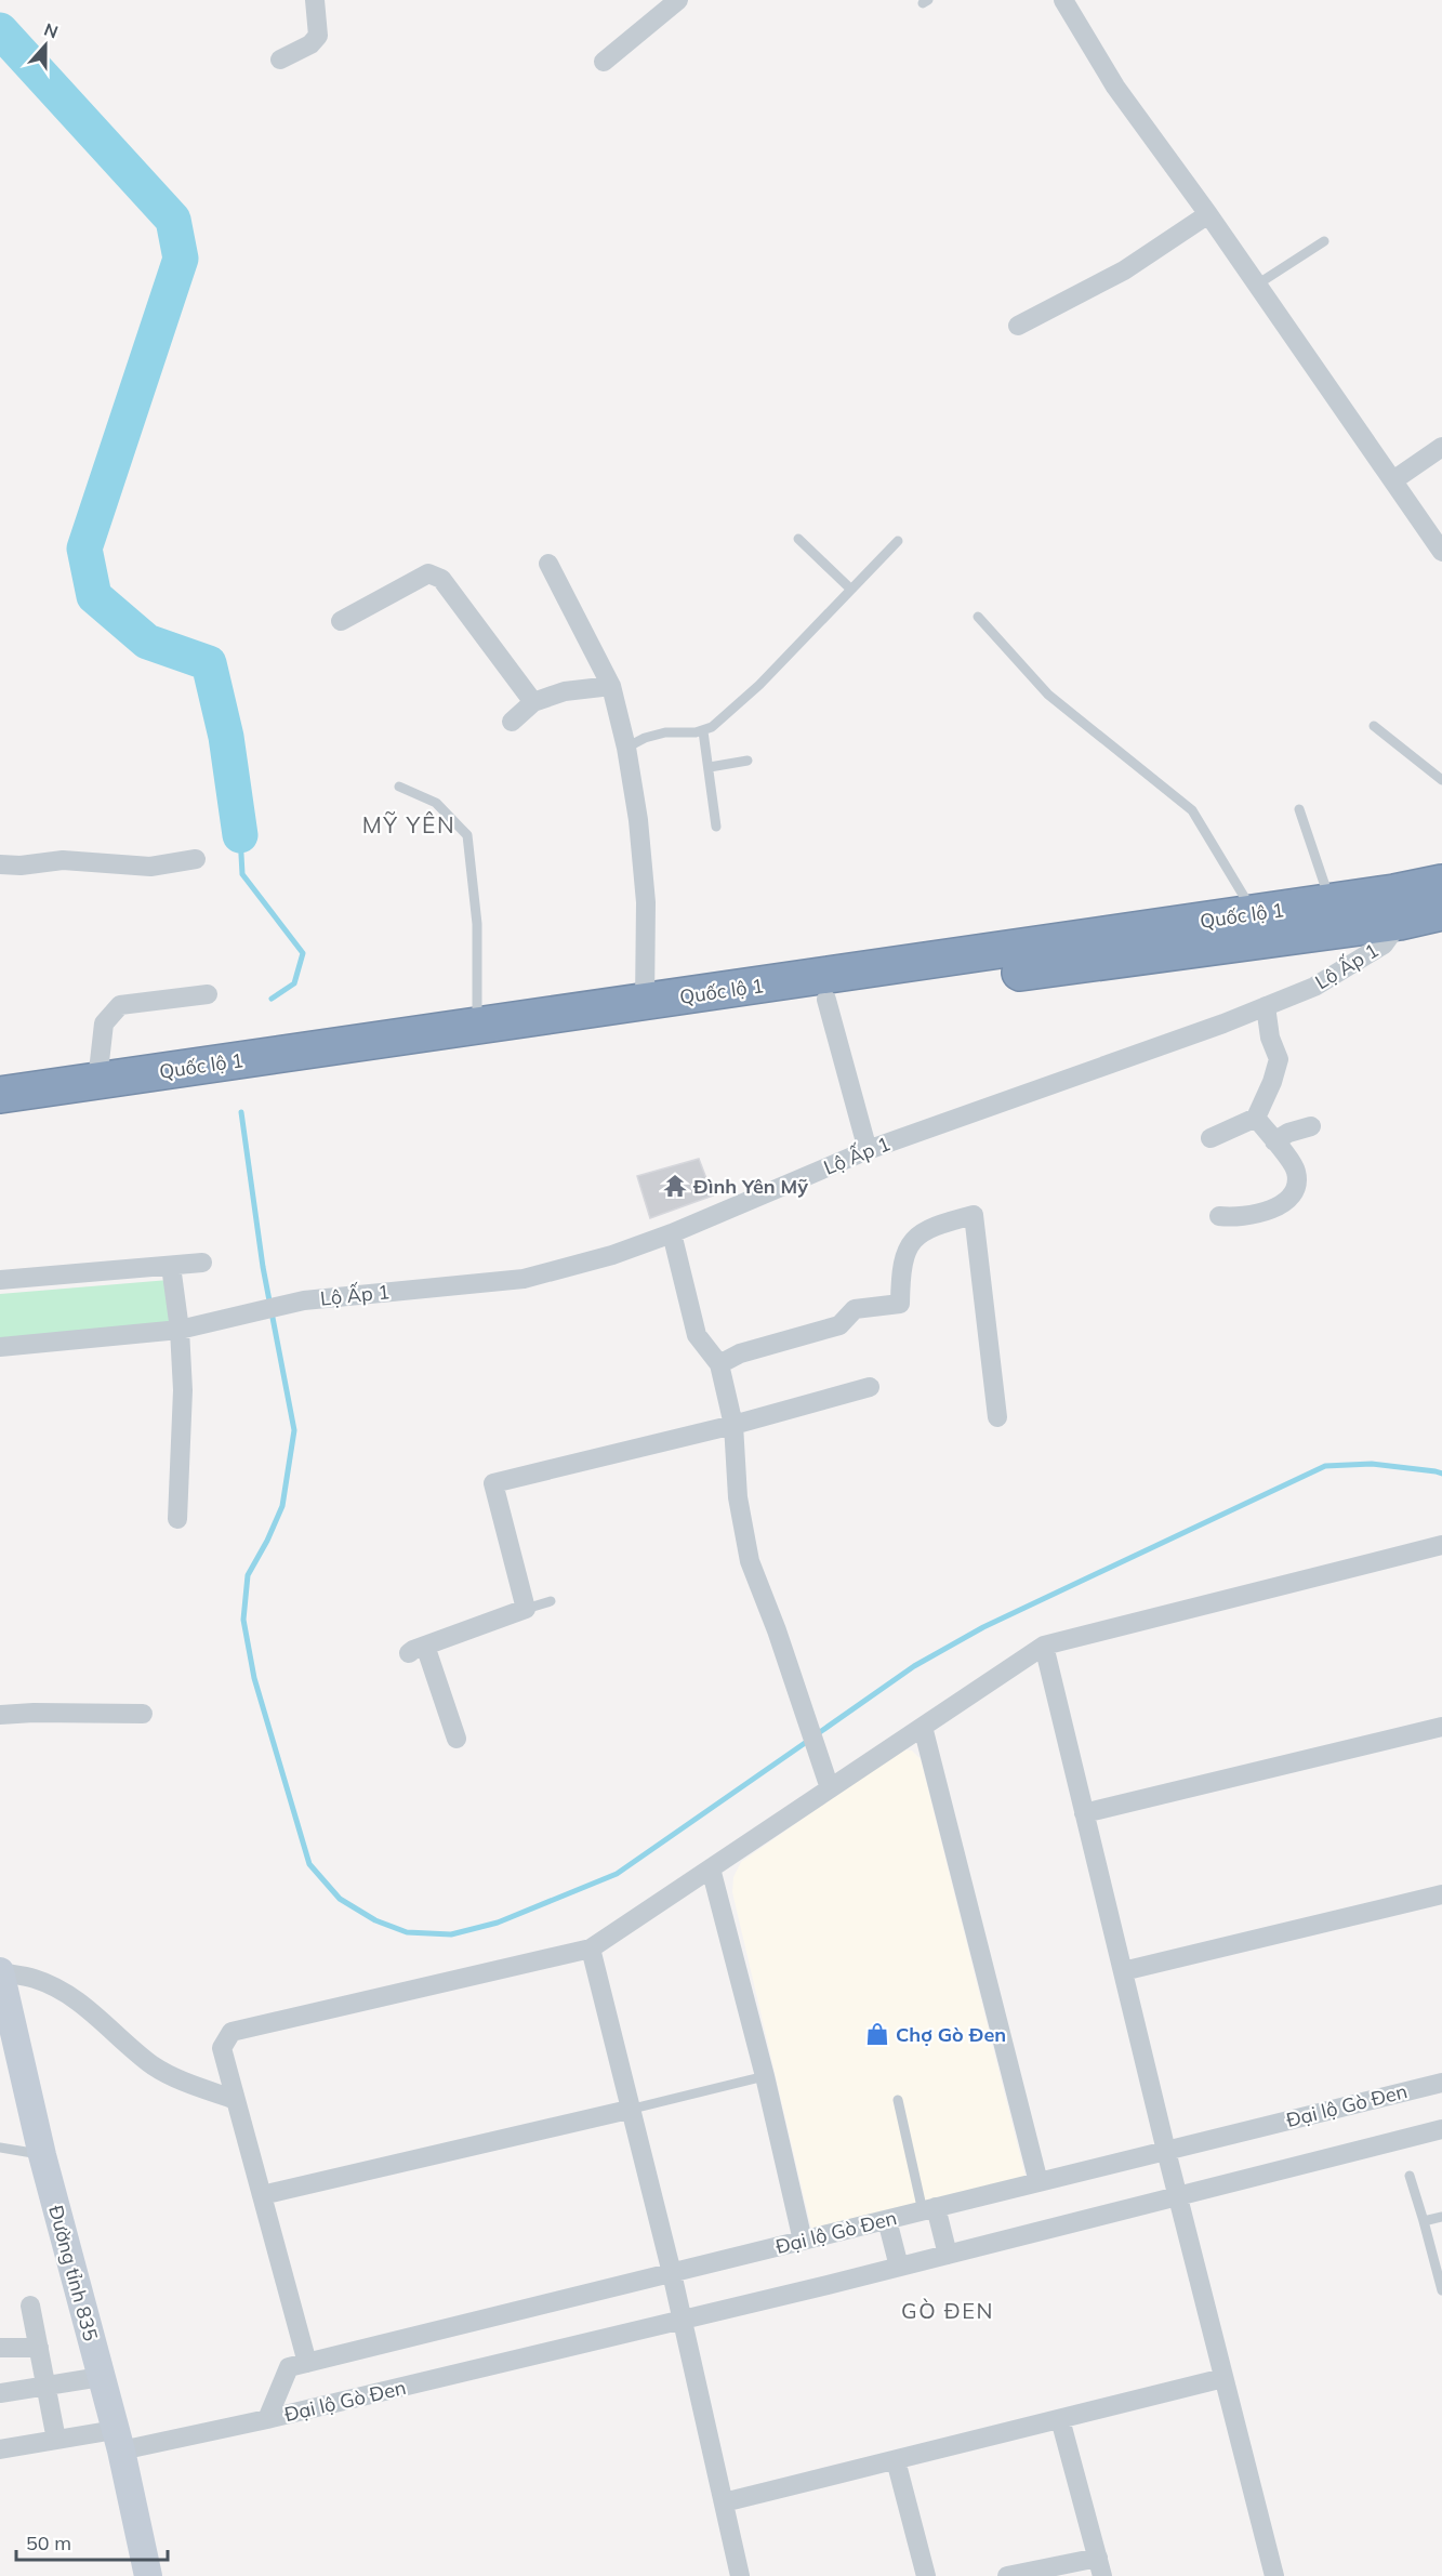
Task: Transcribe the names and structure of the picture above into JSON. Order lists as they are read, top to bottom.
{
  "streets": {
    "highway": ["Quốc lộ 1"],
    "main road": ["Đường tỉnh 835"],
    "street": ["Lộ Ấp 1", "Đại lộ Gò Đen"]
  },
  "crossings": [
    ["Quốc lộ 1", "Lộ Ấp 1"]
  ],
  "districts": ["MỸ YÊN", "GÒ ĐEN"],
  "places": {
    "temple": ["Đình Yên Mỹ"],
    "shop": ["Chợ Gò Đen"]
  },
  "scale_bar": "50 m",
  "north": "top"
}
